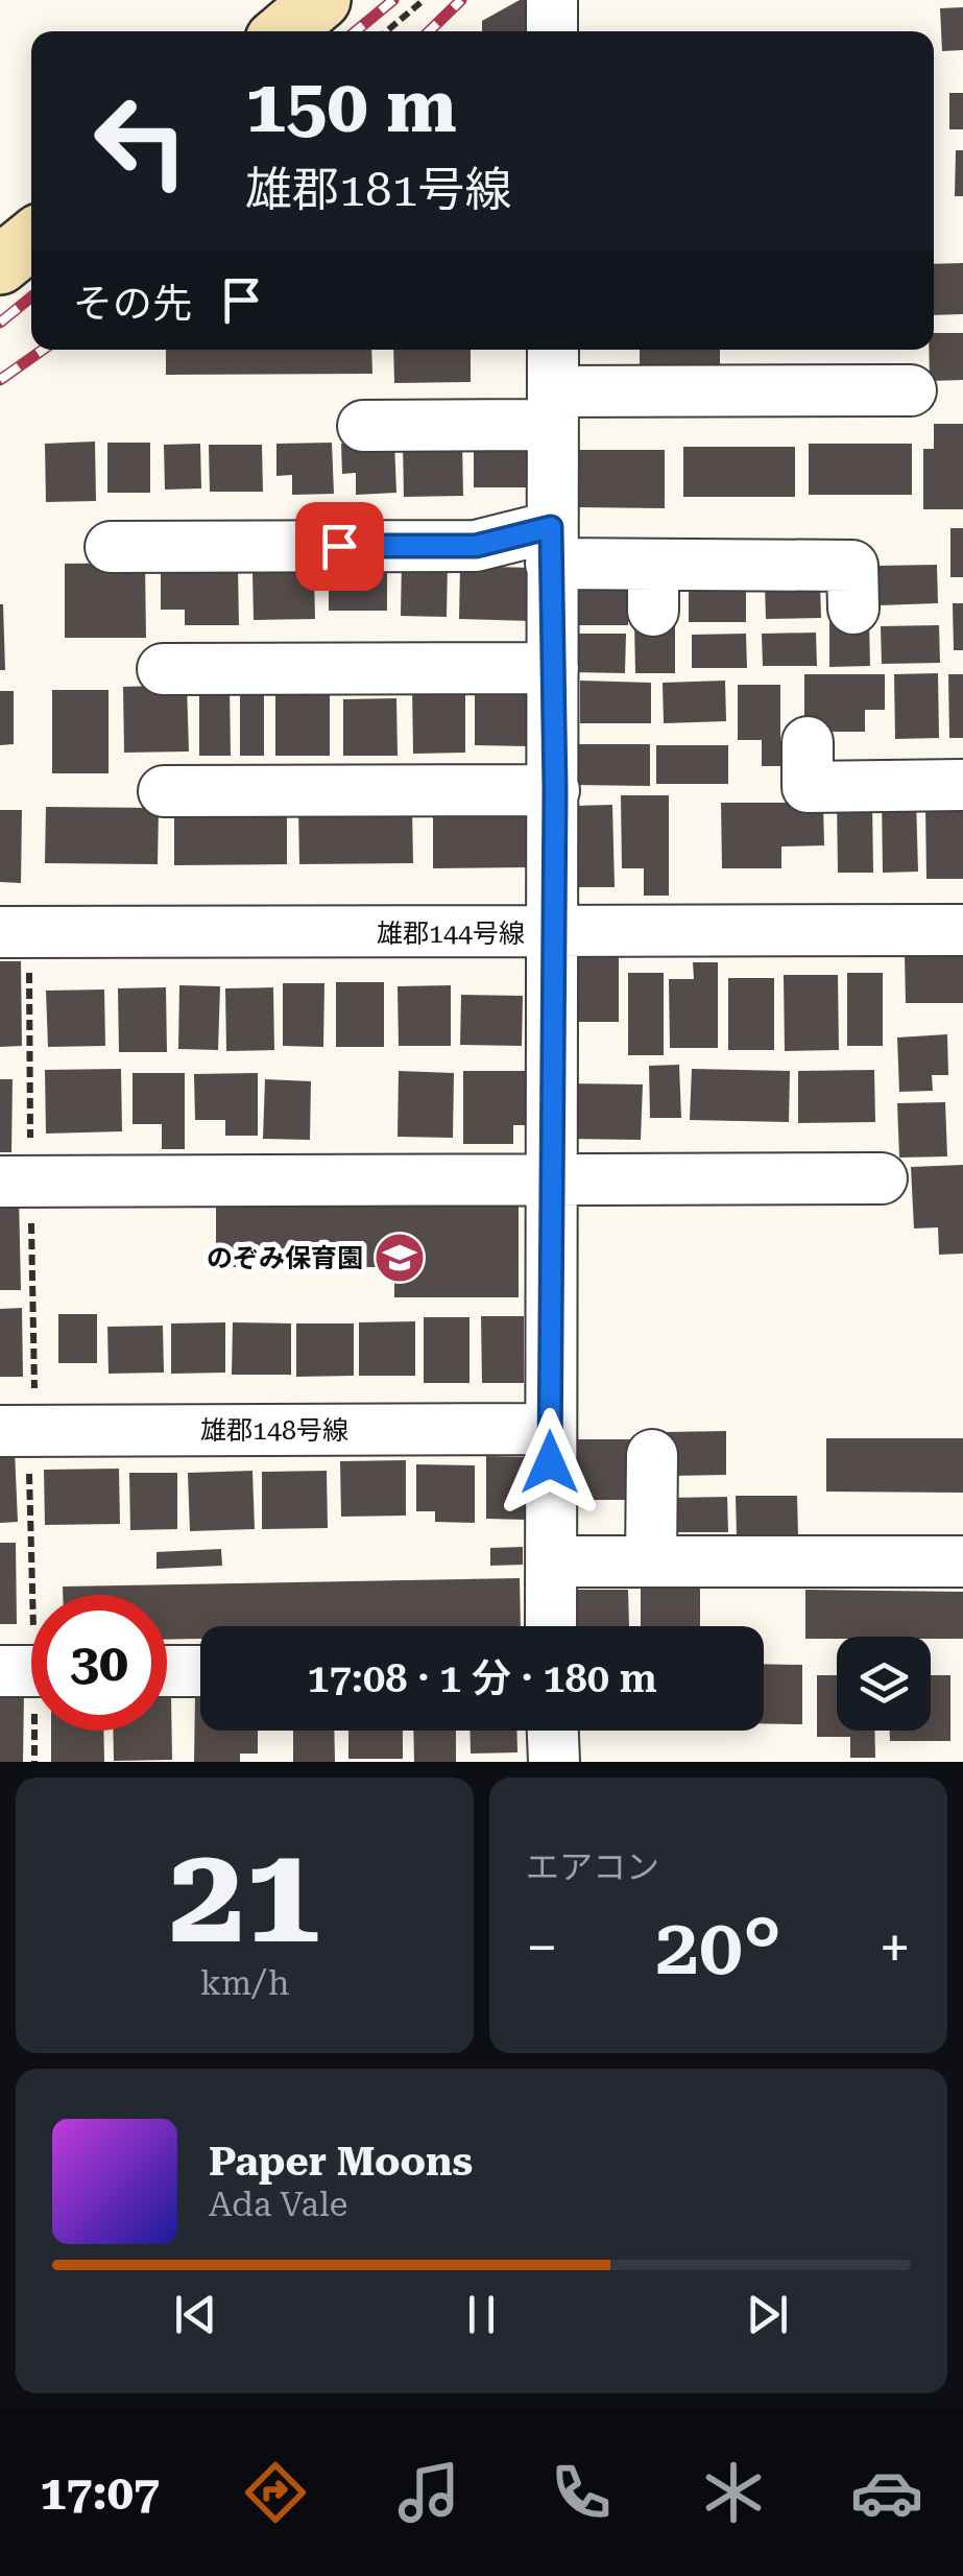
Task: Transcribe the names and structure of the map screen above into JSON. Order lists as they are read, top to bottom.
{
  "streets": {
    "street": ["雄郡144号線", "雄郡148号線"]
  },
  "places": {
    "school or university": ["のぞみ保育園"]
  },
  "page": {
    "turn": ["150 m", "雄郡181号線"],
    "then": "その先",
    "limit": "30",
    "trip": "17:08 · 1 分 · 180 m",
    "tile": [
      ["21", "km/h"],
      "エアコン"
    ],
    "heat": ["−", "20°", "+"],
    "song": ["Paper Moons", "Ada Vale"],
    "tabs": "17:07"
  }
}
